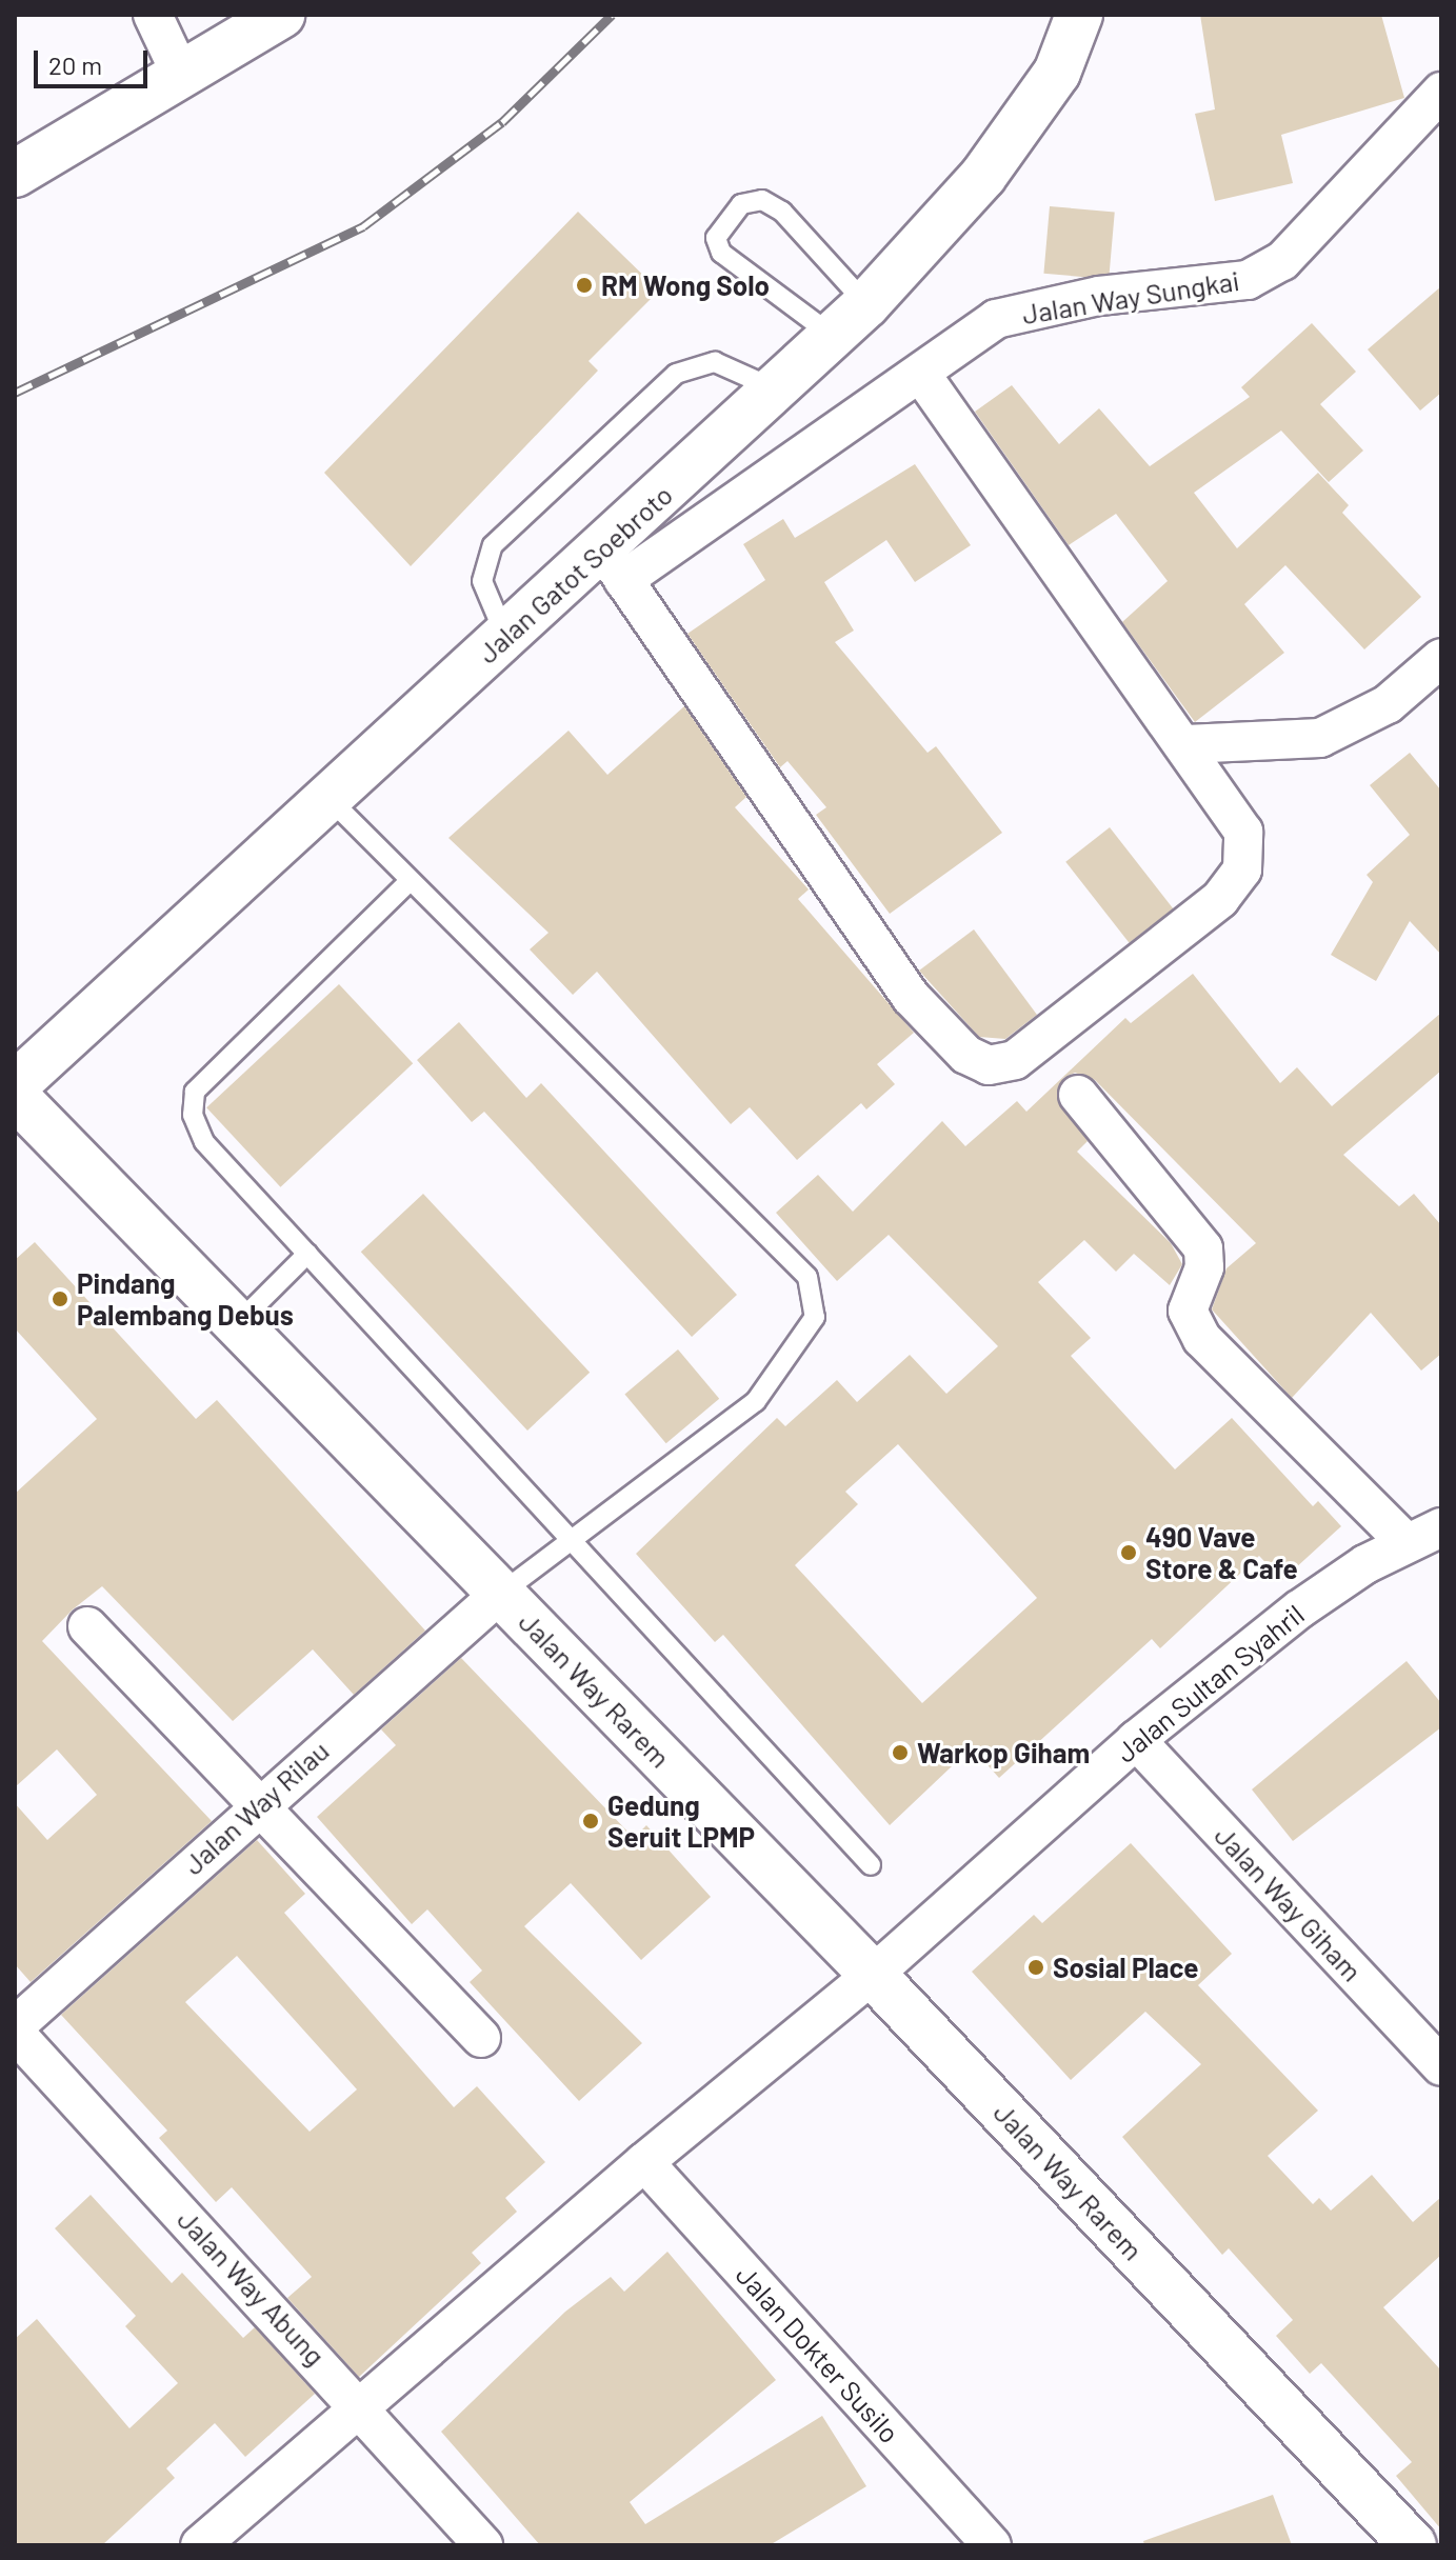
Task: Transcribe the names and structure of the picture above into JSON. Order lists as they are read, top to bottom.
{
  "streets": {
    "street": [
      "Jalan Way Sungkai",
      "Jalan Gatot Soebroto",
      "Jalan Sultan Syahril",
      "Jalan Way Rarem",
      "Jalan Way Rilau",
      "Jalan Way Giham",
      "Jalan Way Abung",
      "Jalan Dokter Susilo"
    ]
  },
  "crossings": [
    ["Jalan Way Sungkai", "Jalan Gatot Soebroto"],
    ["Jalan Sultan Syahril", "Jalan Way Rarem"],
    ["Jalan Sultan Syahril", "Jalan Way Giham"],
    ["Jalan Sultan Syahril", "Jalan Way Abung"],
    ["Jalan Sultan Syahril", "Jalan Dokter Susilo"],
    ["Jalan Way Rarem", "Jalan Way Rilau"],
    ["Jalan Way Rilau", "Jalan Way Abung"]
  ],
  "places": [
    "RM Wong Solo",
    "Pindang Palembang Debus",
    "490 Vave Store & Cafe",
    "Warkop Giham",
    "Gedung Seruit LPMP",
    "Sosial Place"
  ],
  "scale_bar": "20 m"
}
